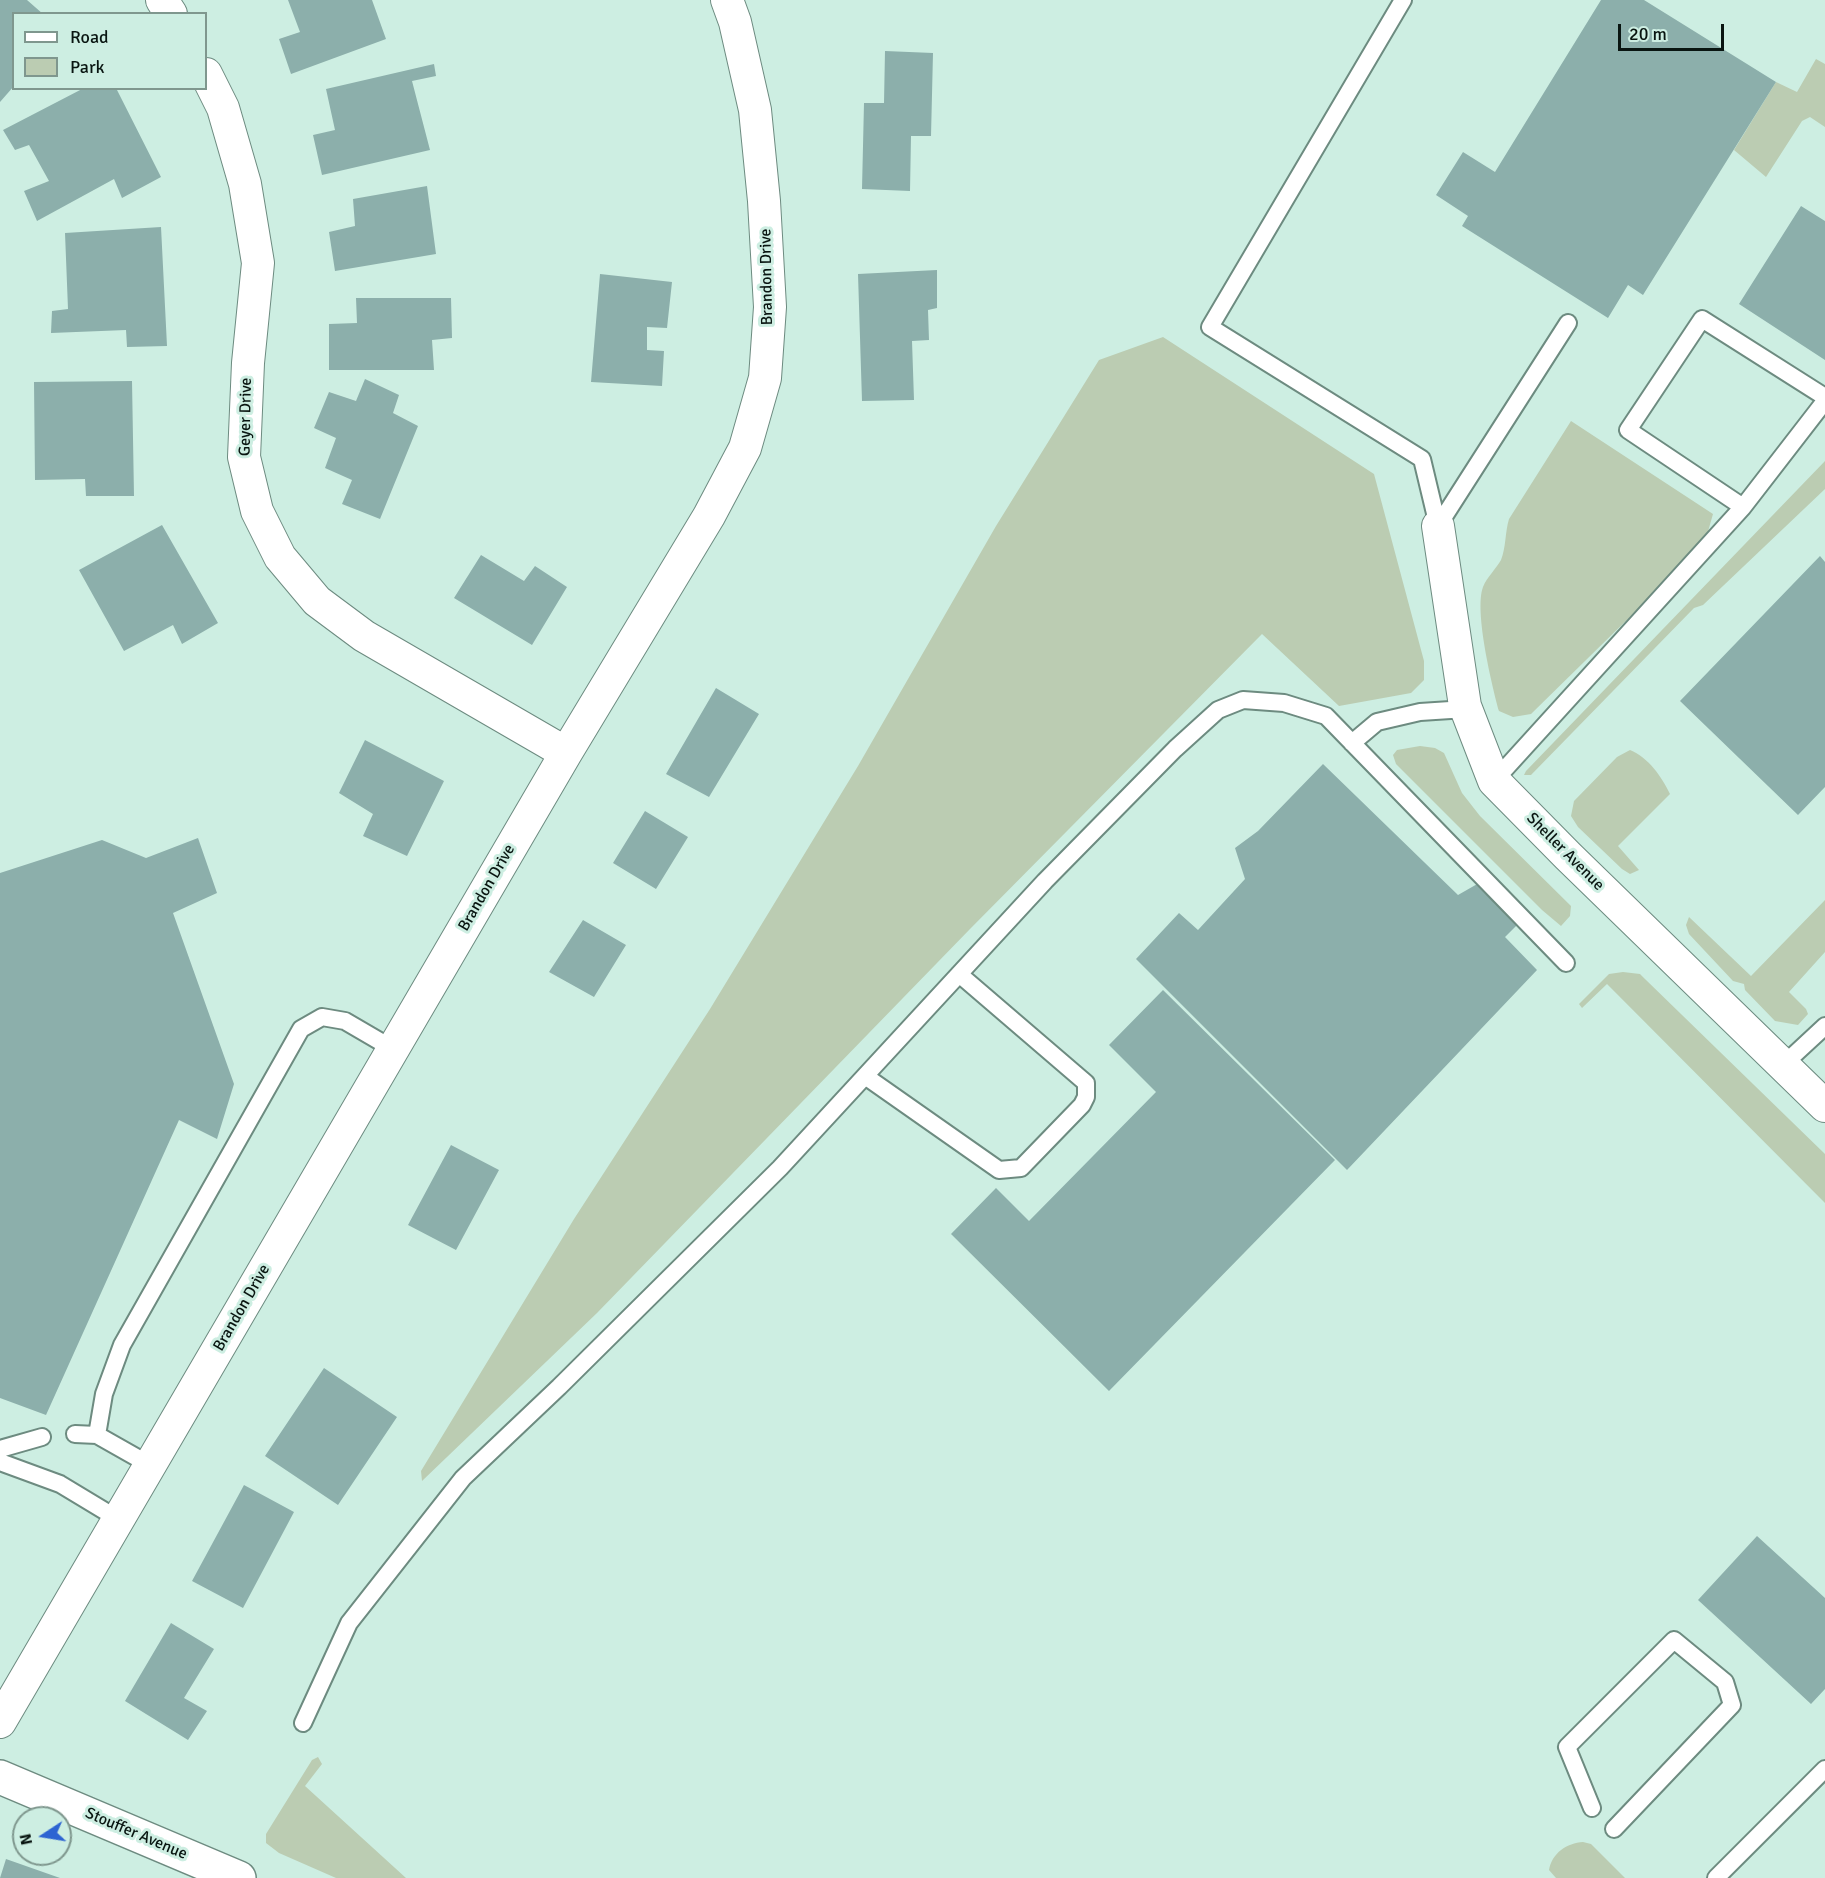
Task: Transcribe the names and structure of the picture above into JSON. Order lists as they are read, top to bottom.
{
  "streets": {
    "street": [
      "Brandon Drive",
      "Geyer Drive",
      "Sheller Avenue",
      "Stouffer Avenue"
    ]
  },
  "crossings": [
    ["Brandon Drive", "Geyer Drive"]
  ],
  "legend": ["Road", "Park"],
  "scale_bar": "20 m",
  "north": "left"
}
